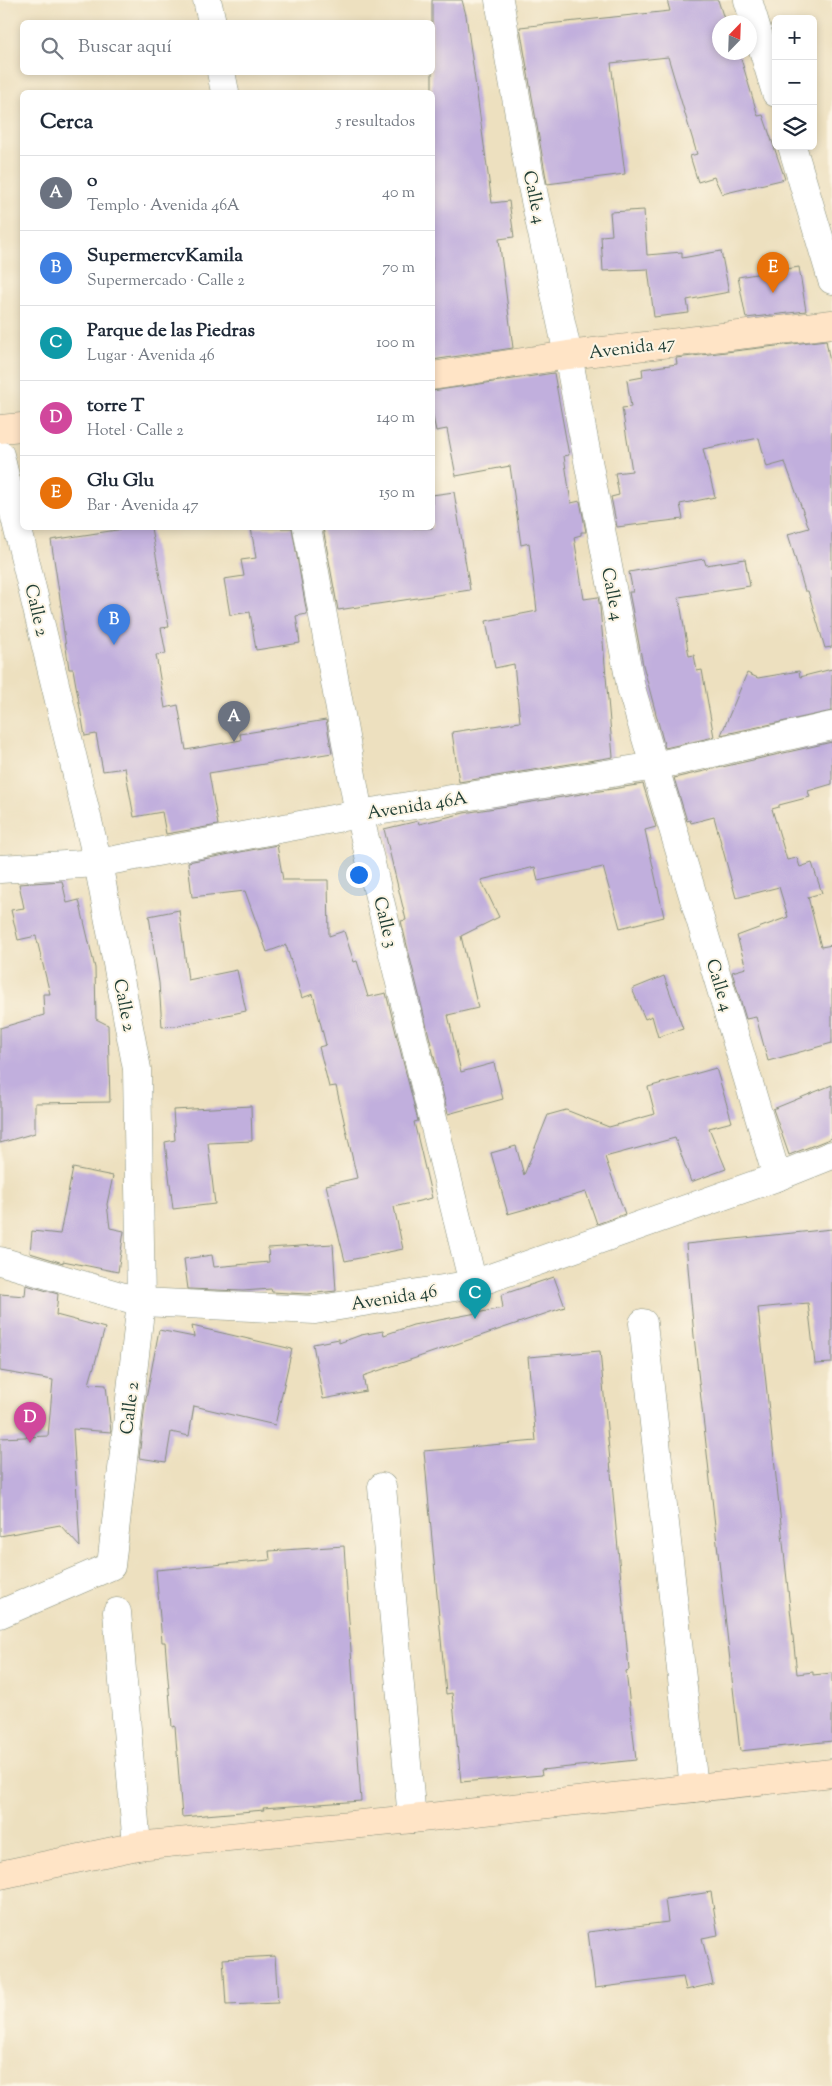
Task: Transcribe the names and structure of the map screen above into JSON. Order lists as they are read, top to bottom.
{
  "streets": {
    "street": [
      "Calle 4",
      "Avenida 47",
      "Calle 2",
      "Avenida 46A",
      "Calle 3",
      "Avenida 46"
    ]
  },
  "crossings": [
    ["Calle 4", "Avenida 47"],
    ["Calle 4", "Avenida 46A"],
    ["Calle 4", "Avenida 46"],
    ["Calle 2", "Avenida 46A"],
    ["Calle 2", "Avenida 46"],
    ["Avenida 46A", "Calle 3"],
    ["Calle 3", "Avenida 46"]
  ],
  "north": "top right",
  "page": {
    "map_buttons": ["+", "−"],
    "search": "Buscar aquí",
    "heading": ["Cerca", "5 resultados"],
    "list": [
      {
        "mark": "A",
        "name": "o",
        "note": "Templo · Avenida 46A",
        "value": "40 m"
      },
      {
        "mark": "B",
        "name": "SupermercvKamila",
        "note": "Supermercado · Calle 2",
        "value": "70 m"
      },
      {
        "mark": "C",
        "name": "Parque de las Piedras",
        "note": "Lugar · Avenida 46",
        "value": "100 m"
      },
      {
        "mark": "D",
        "name": "torre T",
        "note": "Hotel · Calle 2",
        "value": "140 m"
      },
      {
        "mark": "E",
        "name": "Glu Glu",
        "note": "Bar · Avenida 47",
        "value": "150 m"
      }
    ],
    "pins": [
      "E",
      "B",
      "A",
      "C",
      "D"
    ]
  }
}
